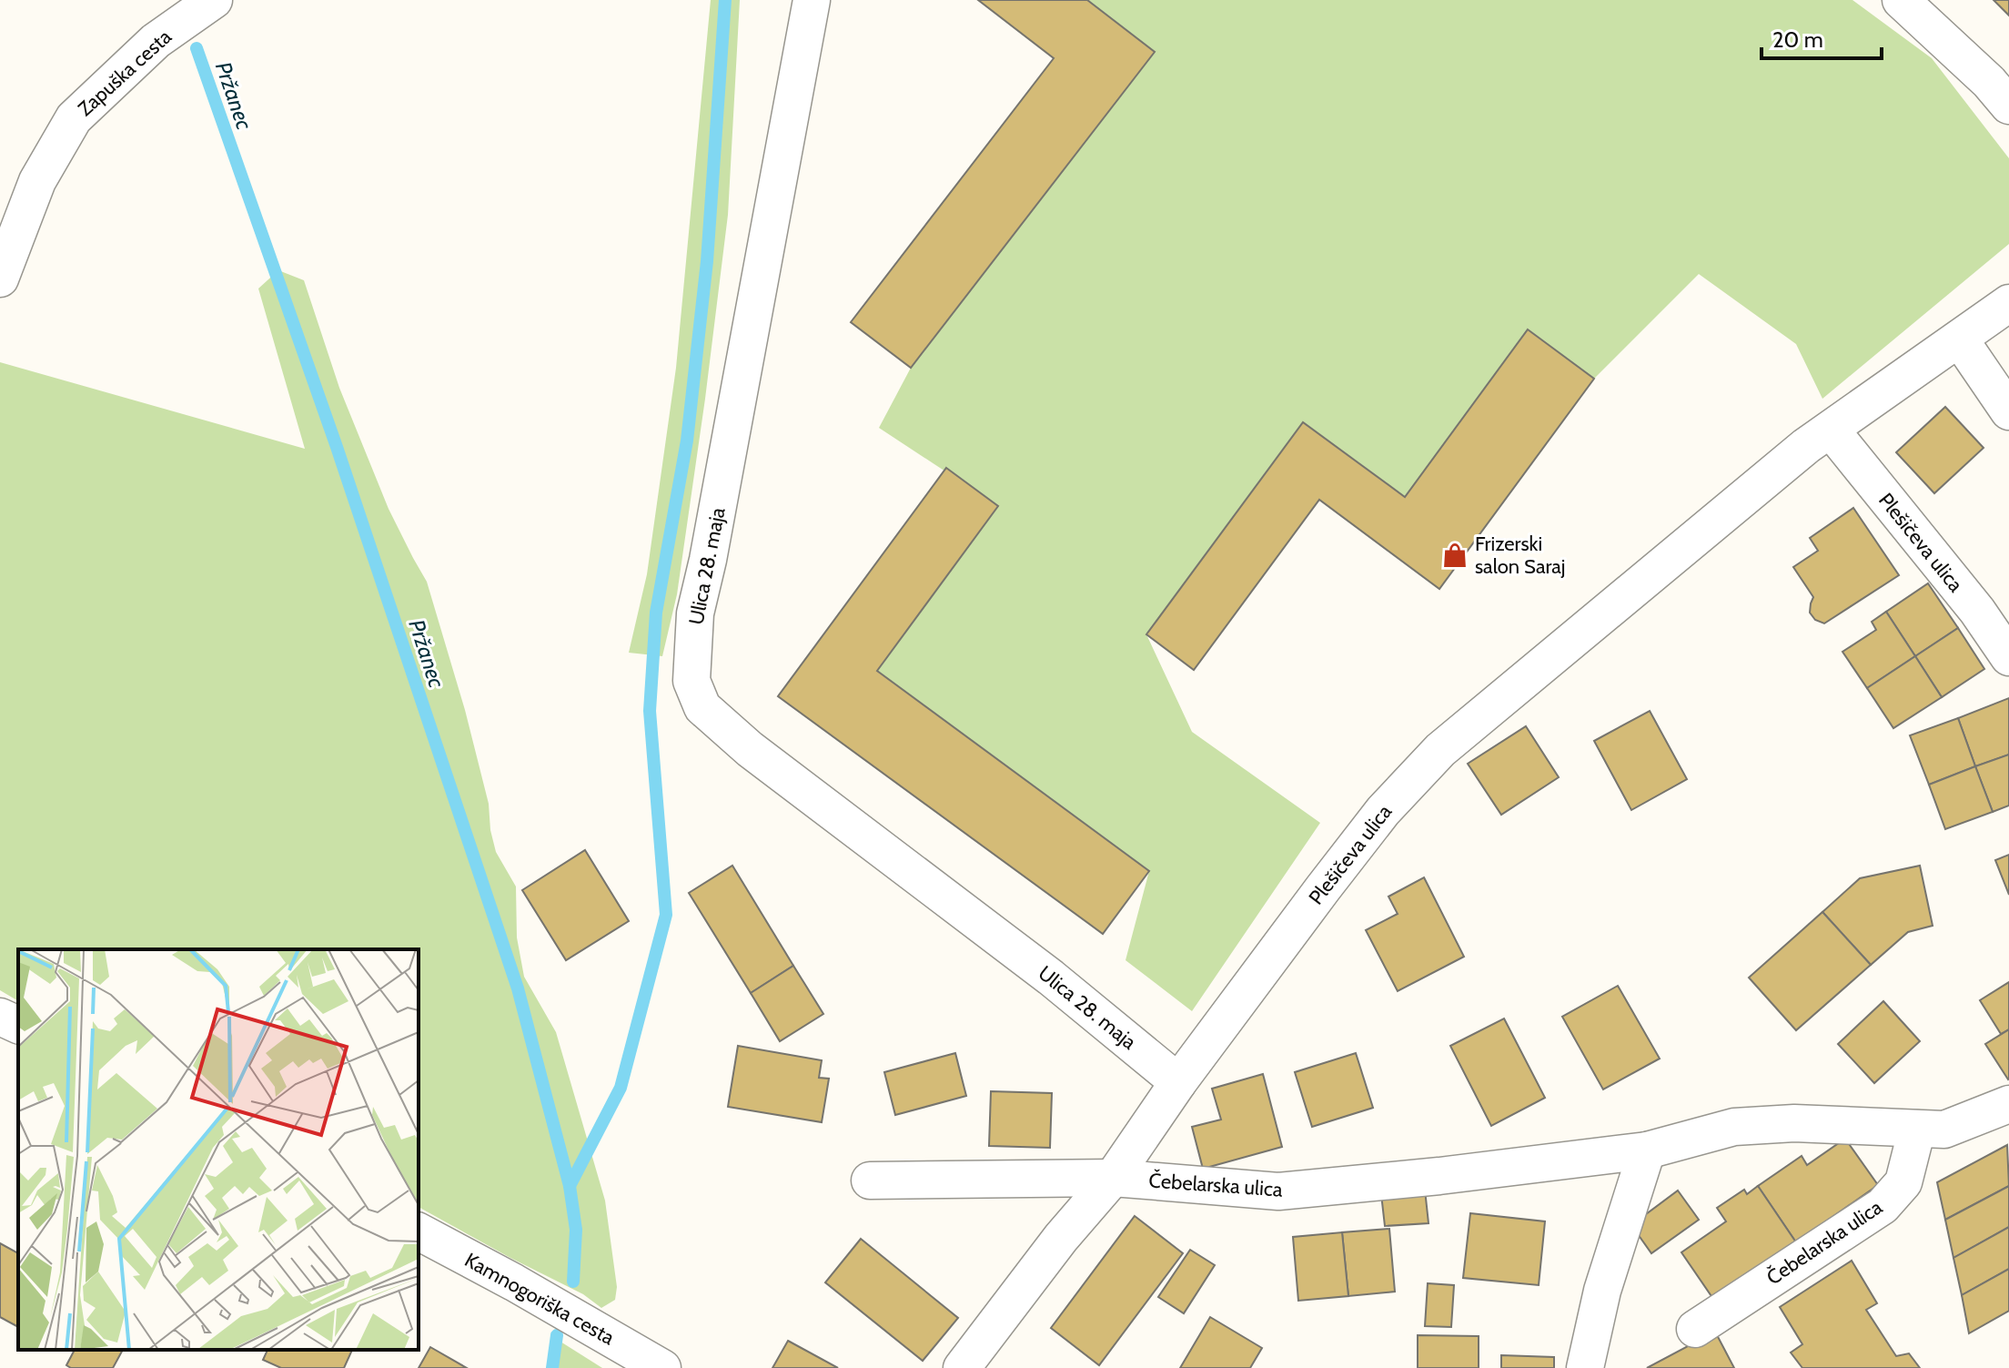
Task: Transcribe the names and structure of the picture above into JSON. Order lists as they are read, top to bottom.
{
  "streets": {
    "street": [
      "Zapuška cesta",
      "Plešičeva ulica",
      "Ulica 28. maja",
      "Čebelarska ulica",
      "Kamnogoriška cesta"
    ]
  },
  "crossings": [
    ["Plešičeva ulica", "Ulica 28. maja"],
    ["Plešičeva ulica", "Čebelarska ulica"]
  ],
  "water": ["Pržanec"],
  "places": {
    "shop": ["Frizerski salon Saraj"]
  },
  "scale_bar": "20 m"
}
